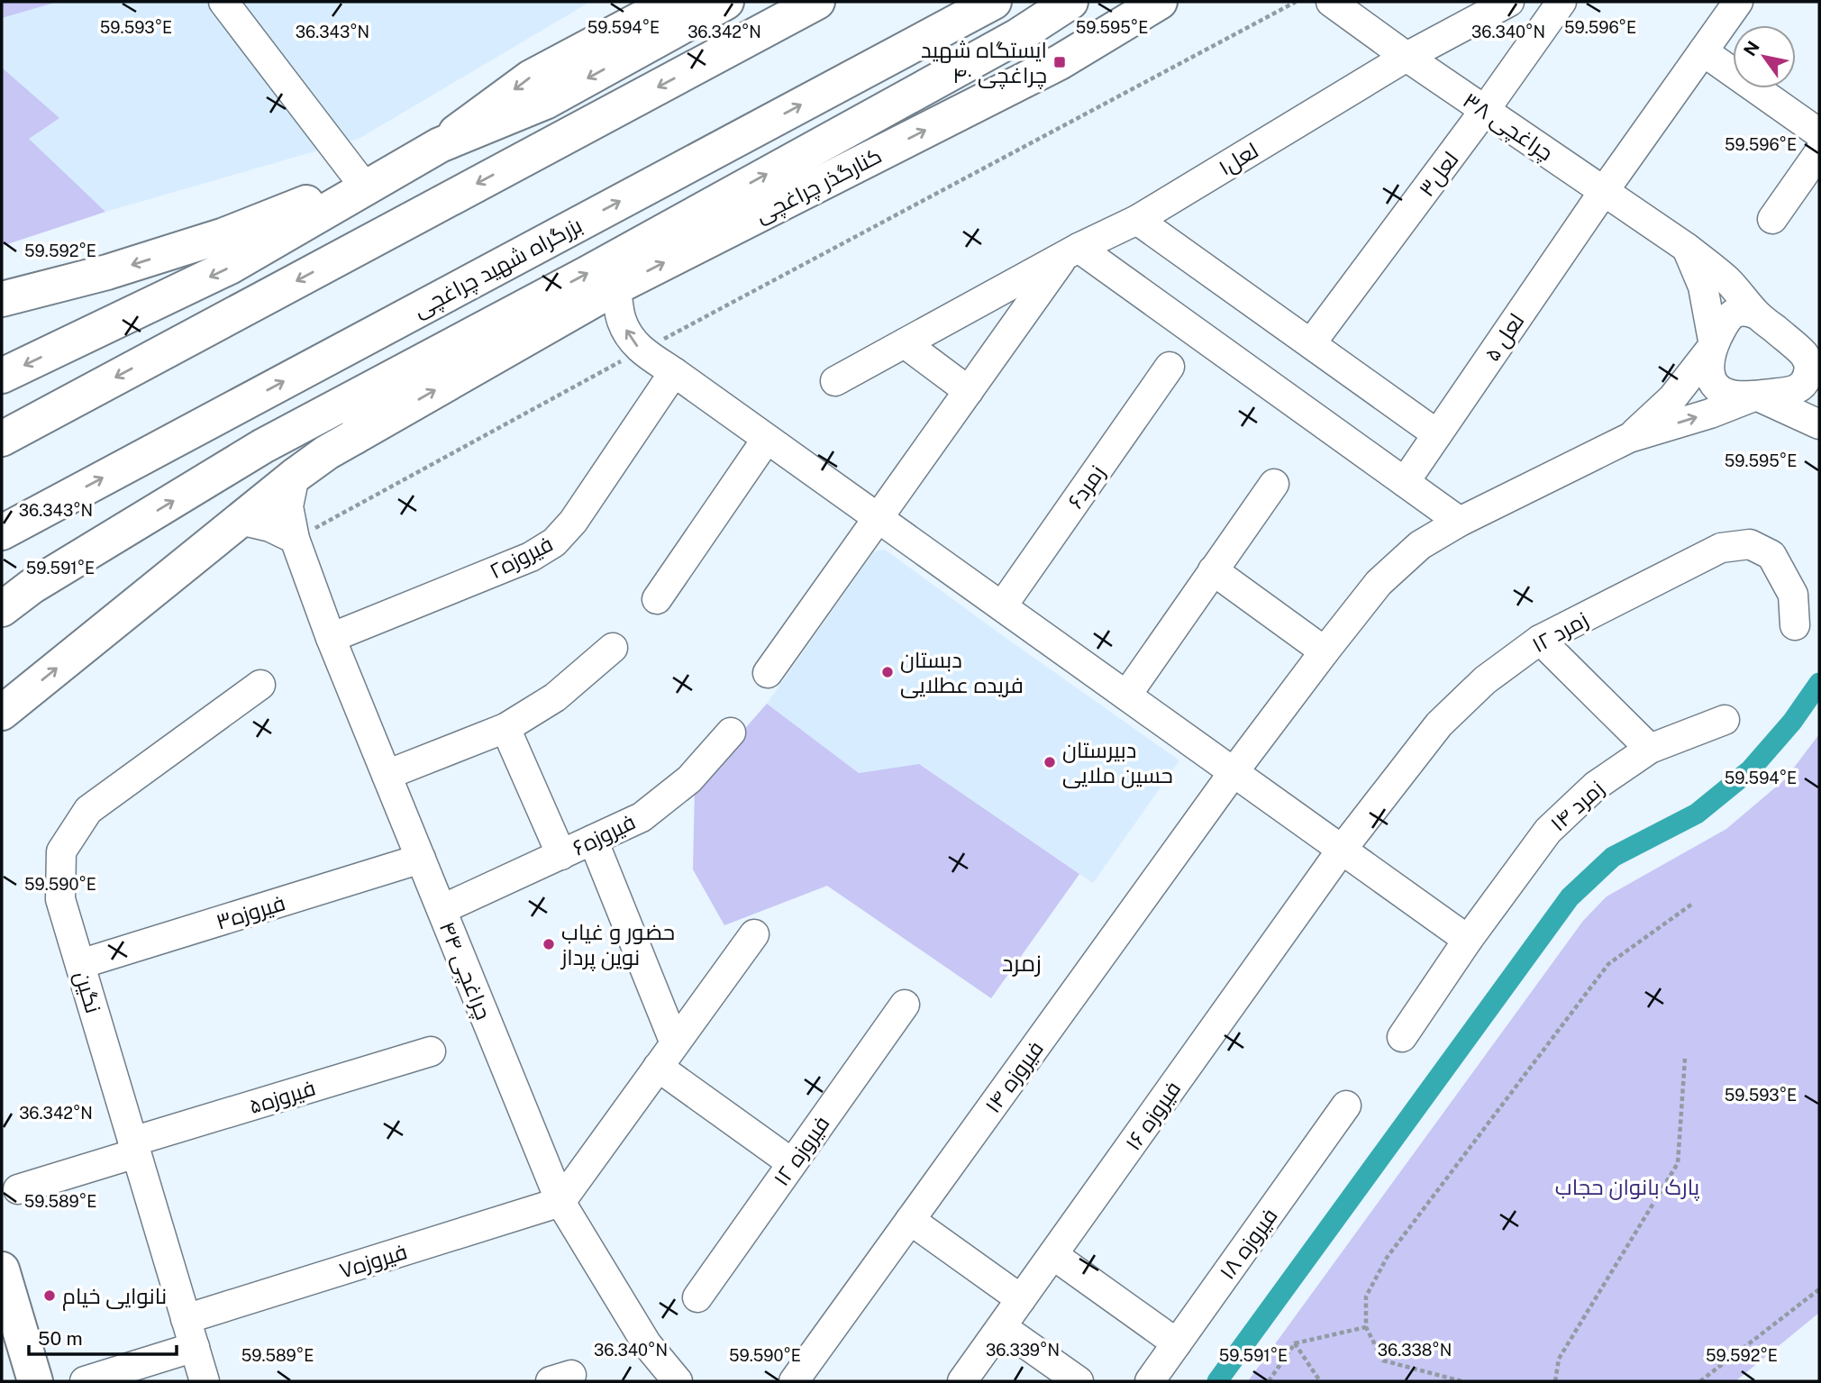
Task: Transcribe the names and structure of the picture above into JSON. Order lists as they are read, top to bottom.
{
  "streets": {
    "main road": ["کنارگذر چراغچی", "بزرگراه شهید چراغچی"],
    "street": [
      "چراغچی ۳۸",
      "لعل۱",
      "لعل۳",
      "لعل ۵",
      "زمرد۶",
      "فیروزه۲",
      "زمرد ۱۲",
      "زمرد ۱۴",
      "فیروزه۶",
      "فیروزه۳",
      "چراغچی ۴۴",
      "نگین",
      "فیروزه ۱۴",
      "فیروزه۵",
      "فیروزه ۱۶",
      "فیروزه ۱۲",
      "فیروزه ۱۸",
      "فیروزه۷"
    ]
  },
  "crossings": [
    ["چراغچی ۳۸", "لعل۱"],
    ["چراغچی ۳۸", "لعل۳"],
    ["چراغچی ۳۸", "لعل ۵"],
    ["فیروزه۲", "چراغچی ۴۴"],
    ["زمرد ۱۲", "فیروزه ۱۶"],
    ["فیروزه۳", "چراغچی ۴۴"],
    ["فیروزه۳", "نگین"],
    ["چراغچی ۴۴", "فیروزه۷"],
    ["نگین", "فیروزه۵"],
    ["نگین", "فیروزه۷"]
  ],
  "districts": ["زمرد"],
  "parks": ["پارک بانوان حجاب"],
  "places": {
    "transit": ["ایستگاه شهید چراغچی ۴۰"],
    "other": [
      "دبستان فریده عطلایی",
      "دبیرستان حسین ملایی",
      "حضور و غیاب نوین پرداز",
      "نانوایی خیام"
    ]
  },
  "scale_bar": "50 m",
  "north": "top left",
  "coordinates": [
    "59.593°E",
    "59.594°E",
    "59.595°E",
    "59.596°E",
    "36.343°N",
    "36.342°N",
    "36.340°N",
    "59.592°E",
    "59.591°E",
    "59.590°E",
    "59.589°E",
    "36.339°N",
    "36.338°N"
  ]
}
